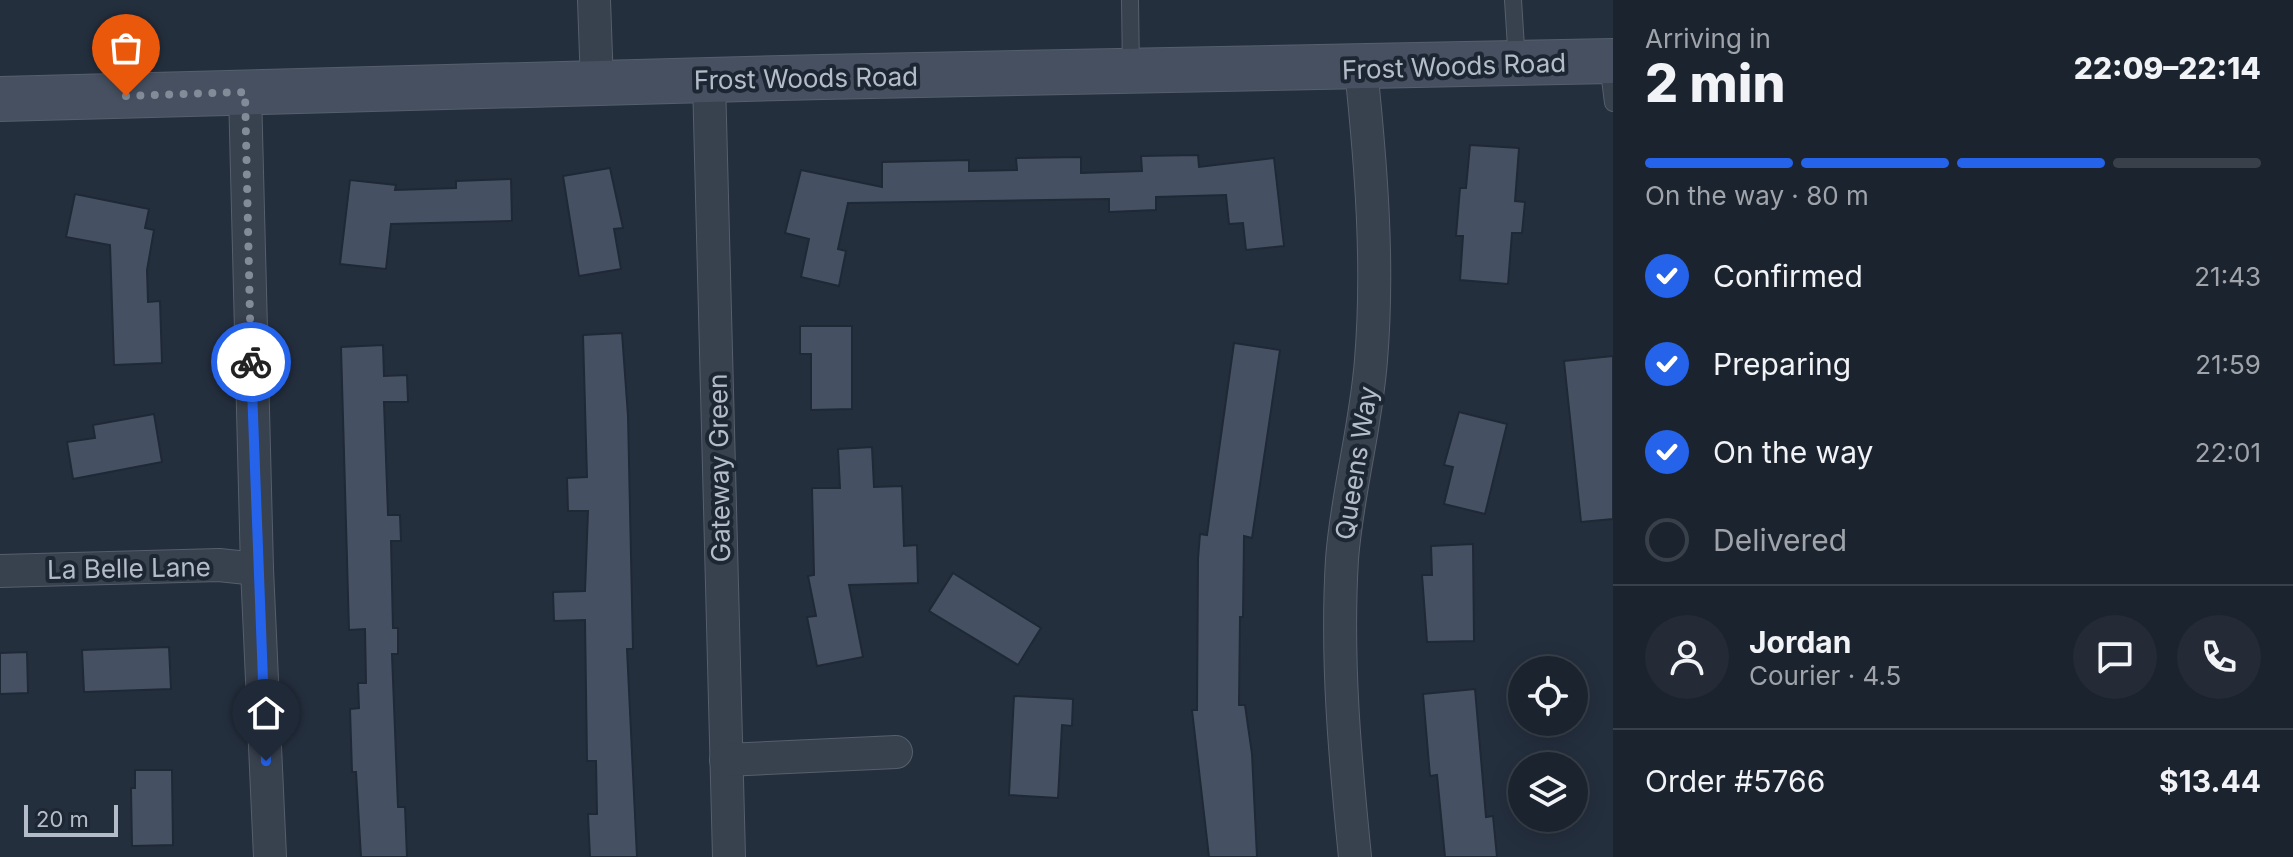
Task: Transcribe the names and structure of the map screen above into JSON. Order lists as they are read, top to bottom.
{
  "streets": {
    "street": [
      "Frost Woods Road",
      "Queens Way",
      "Gateway Green",
      "La Belle Lane"
    ]
  },
  "crossings": [
    ["Frost Woods Road", "Queens Way"],
    ["Frost Woods Road", "Gateway Green"]
  ],
  "scale_bar": "20 m",
  "page": {
    "heading": ["2 min", "Arriving in", "22:09–22:14"],
    "panel": [
      "Jordan",
      "Courier · 4.5",
      "Order #5766",
      "$13.44"
    ],
    "bar": "On the way · 80 m",
    "list": [
      ["Confirmed", "21:43"],
      ["Preparing", "21:59"],
      ["On the way", "22:01"],
      "Delivered"
    ],
    "scale": "20 m"
  }
}
